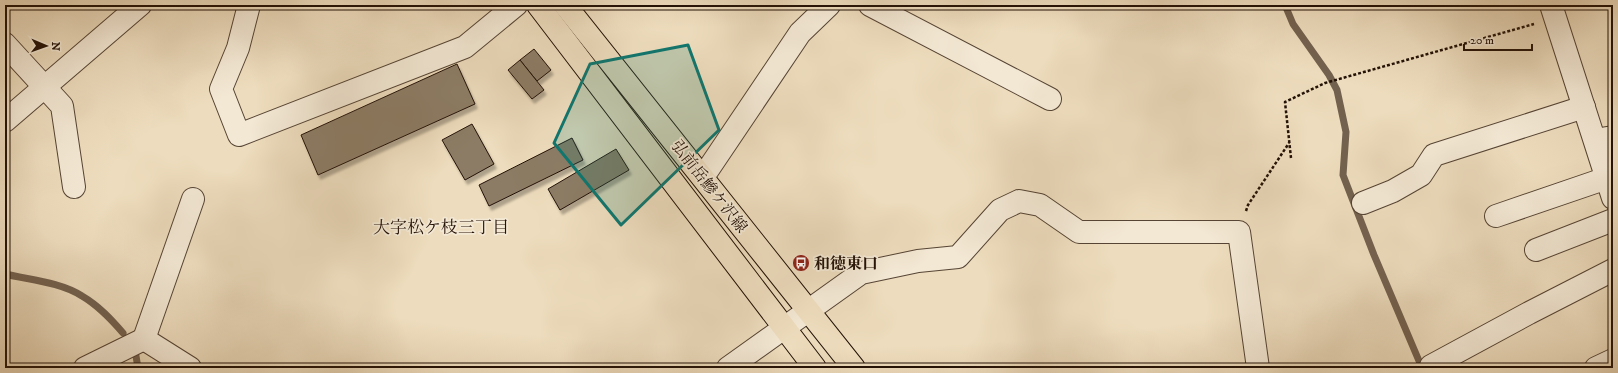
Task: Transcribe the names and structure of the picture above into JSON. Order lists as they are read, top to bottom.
{
  "streets": {
    "main road": ["弘前岳鰺ケ沢線"]
  },
  "districts": ["大字松ケ枝三丁目"],
  "places": {
    "bus stop": ["和徳東口"]
  },
  "scale_bar": "20 m",
  "north": "right"
}
